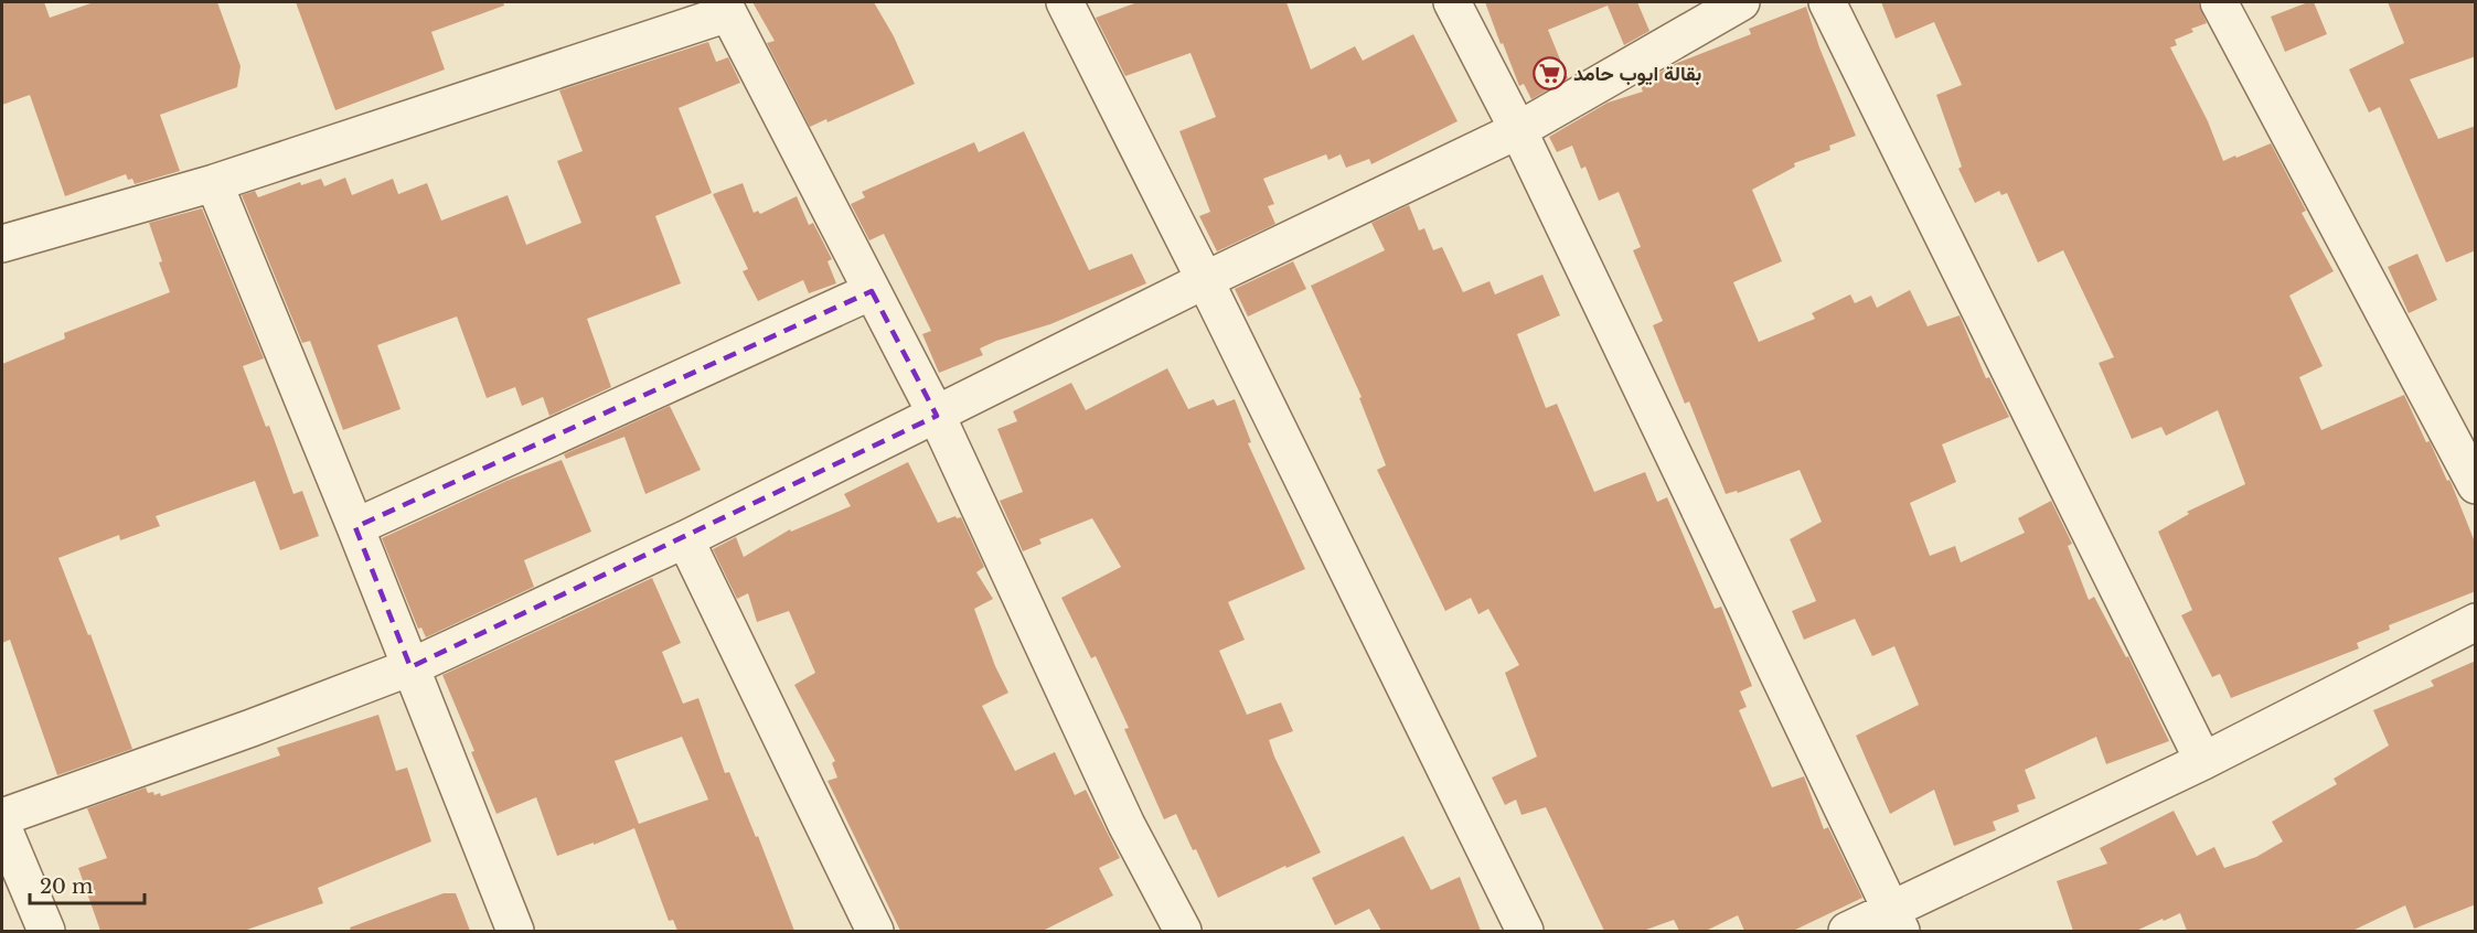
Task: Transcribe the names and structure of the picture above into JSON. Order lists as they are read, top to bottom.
{
  "places": {
    "supermarket": ["بقالة ايوب حامد"]
  },
  "scale_bar": "20 m"
}
